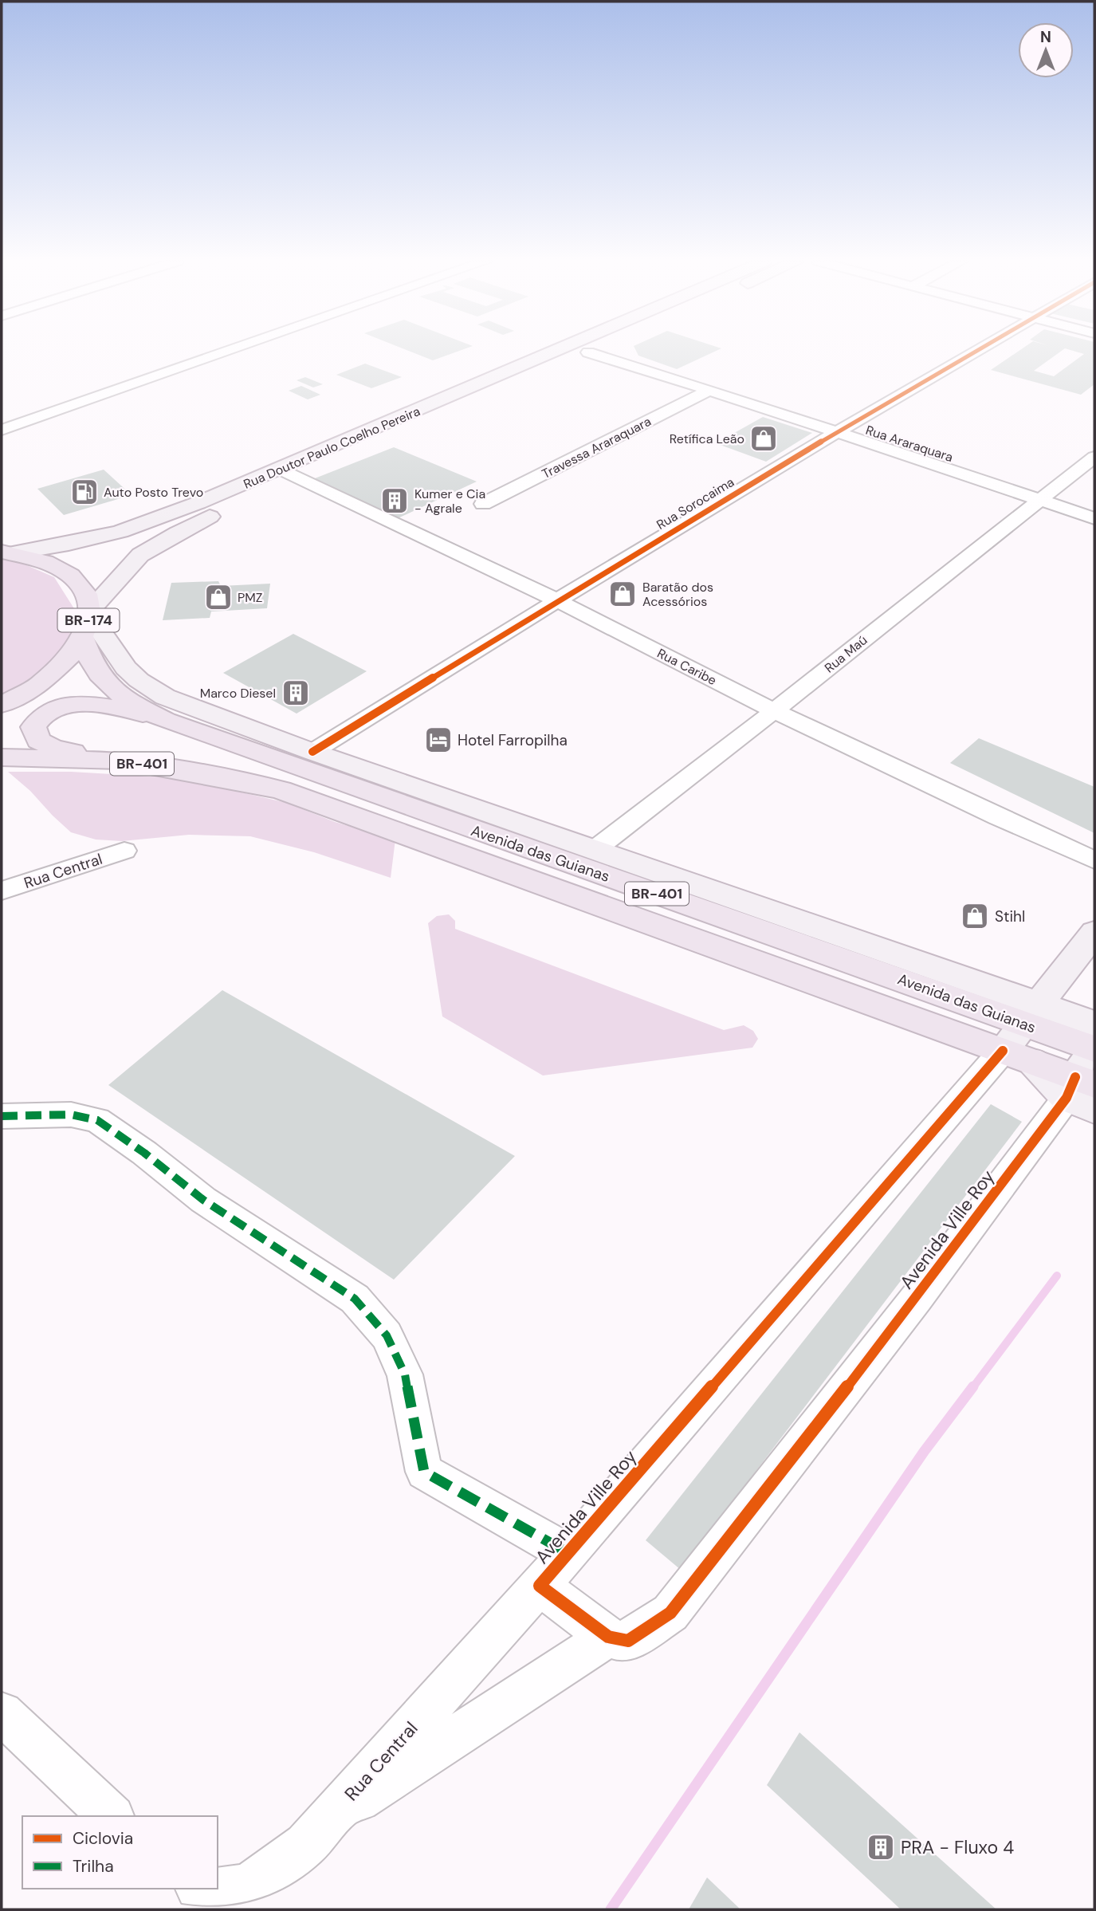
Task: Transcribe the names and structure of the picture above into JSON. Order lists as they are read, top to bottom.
{
  "streets": {
    "highway": ["BR-174", "BR-401", "Avenida das Guianas"],
    "main road": ["Rua Doutor Paulo Coelho Pereira", "Avenida Ville Roy"],
    "street": [
      "Rua Araraquara",
      "Travessa Araraquara",
      "Rua Sorocaima",
      "Rua Maú",
      "Rua Caribe",
      "Rua Central"
    ]
  },
  "crossings": [
    ["Rua Araraquara", "Rua Doutor Paulo Coelho Pereira"],
    ["Rua Araraquara", "Travessa Araraquara"],
    ["Rua Araraquara", "Rua Sorocaima"],
    ["Rua Araraquara", "Rua Maú"],
    ["Rua Doutor Paulo Coelho Pereira", "BR-174"],
    ["Rua Doutor Paulo Coelho Pereira", "Rua Caribe"],
    ["Rua Doutor Paulo Coelho Pereira", "Avenida das Guianas"],
    ["Rua Sorocaima", "Rua Caribe"],
    ["Rua Sorocaima", "Avenida das Guianas"],
    ["BR-174", "Avenida das Guianas"],
    ["Rua Maú", "Rua Caribe"],
    ["Rua Maú", "Avenida das Guianas"],
    ["Avenida das Guianas", "Avenida Ville Roy"],
    ["Rua Central", "Avenida Ville Roy"]
  ],
  "places": {
    "shop": [
      "Retífica Leão",
      "Baratão dos Acessórios",
      "PMZ",
      "Stihl"
    ],
    "fuel station": ["Auto Posto Trevo"],
    "building": ["Kumer e Cia - Agrale", "Marco Diesel", "PRA - Fluxo 4"],
    "hotel": ["Hotel Farropilha"]
  },
  "legend": ["Ciclovia", "Trilha"],
  "north": "top"
}
